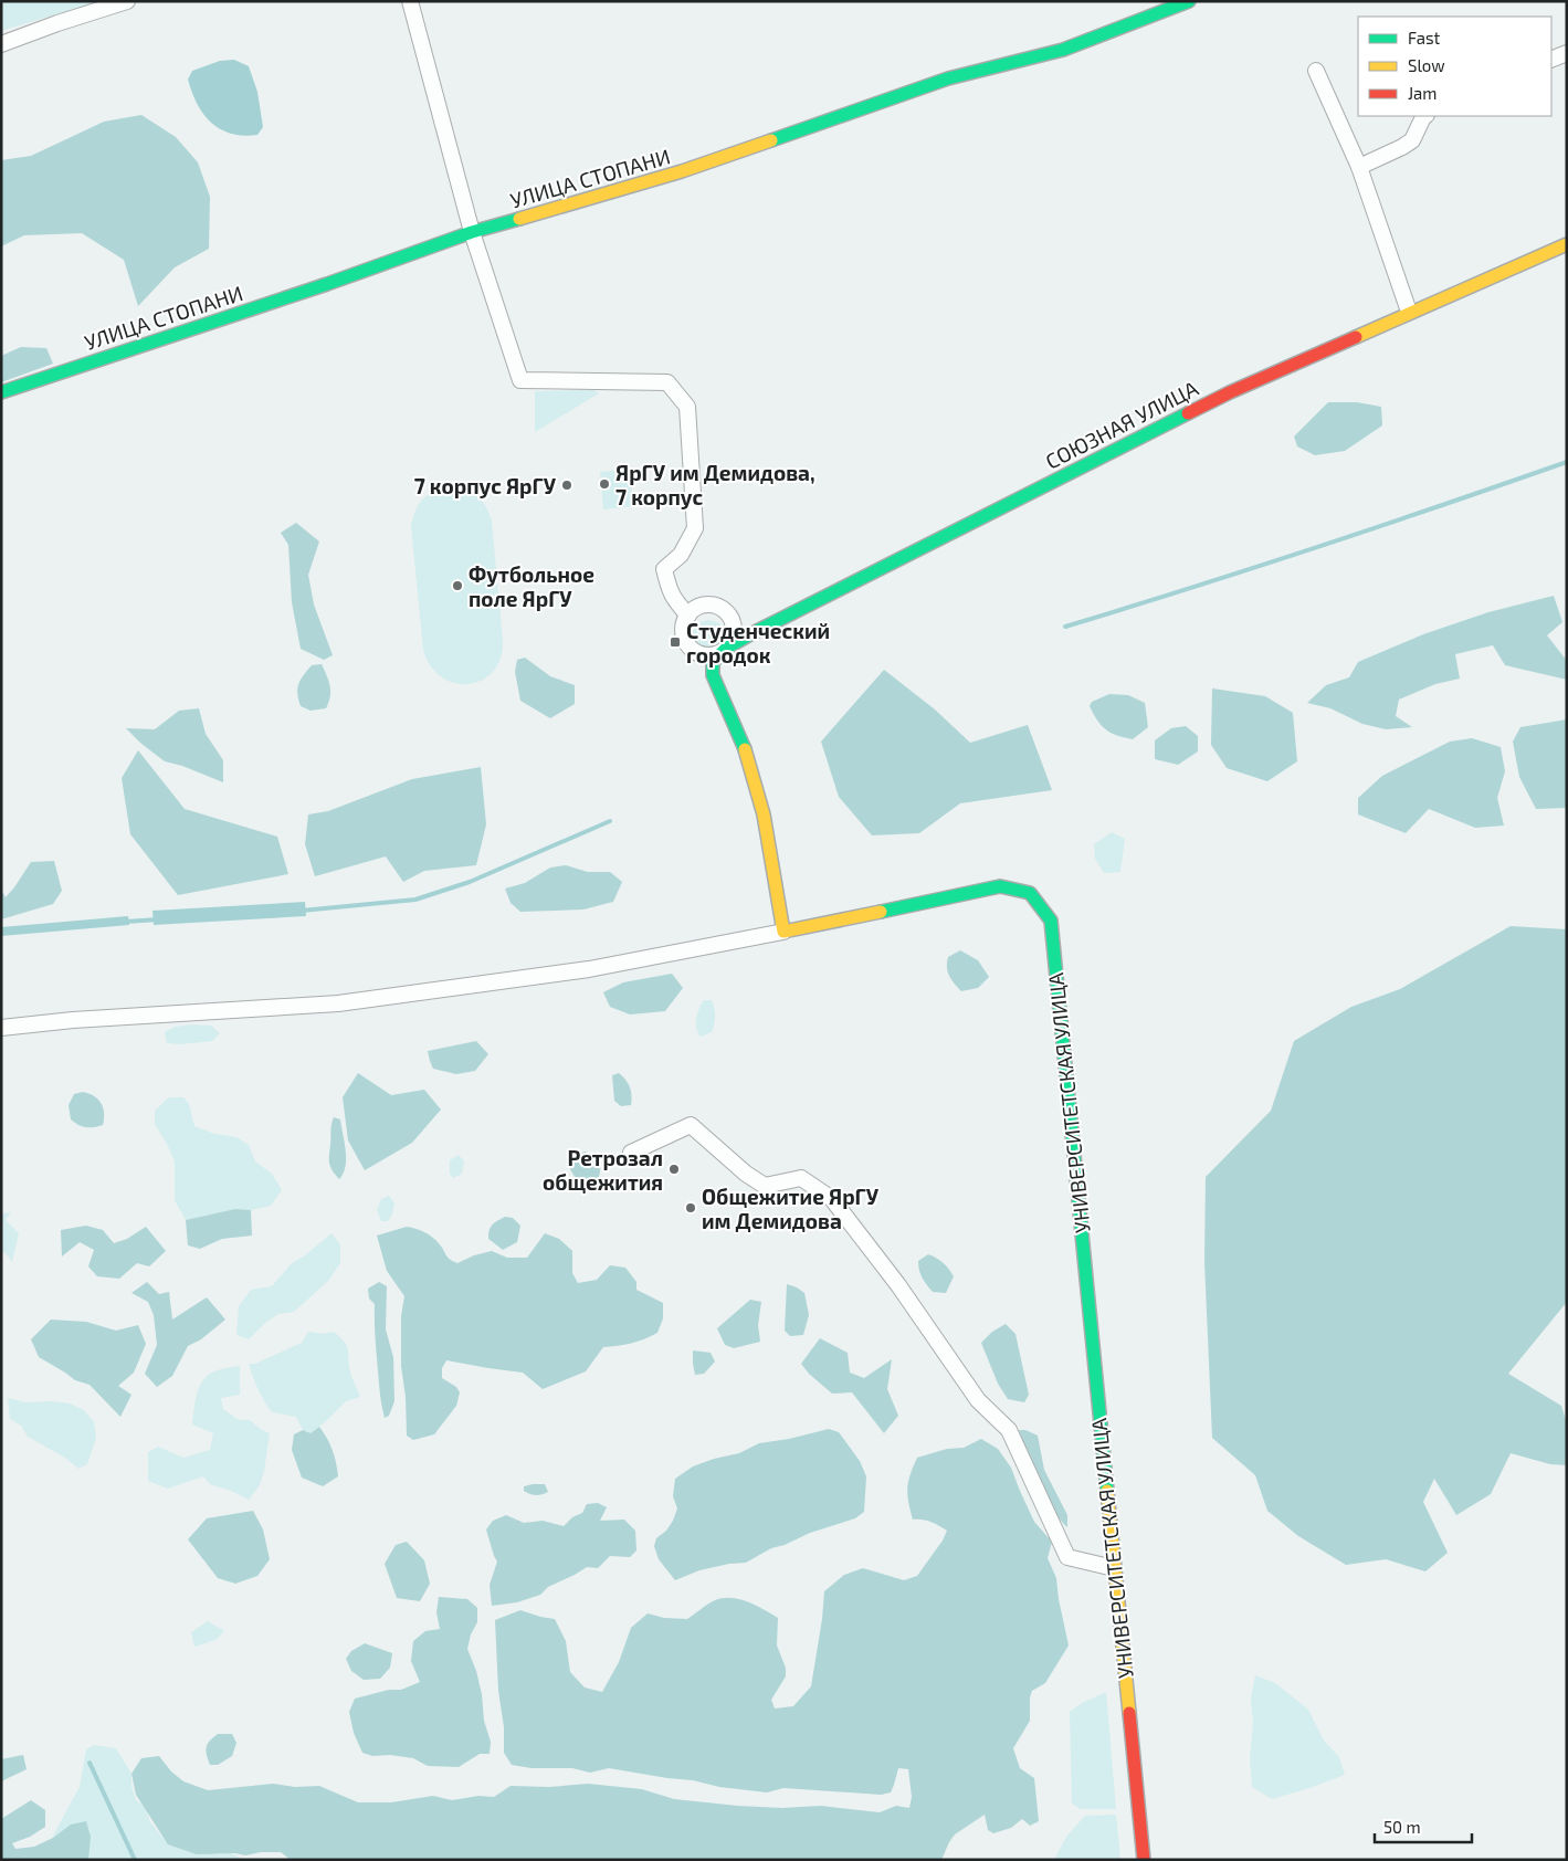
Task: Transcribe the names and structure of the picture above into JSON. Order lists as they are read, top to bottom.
{
  "streets": {
    "street": ["УЛИЦА СТОПАНИ", "СОЮЗНАЯ УЛИЦА", "УНИВЕРСИТЕТСКАЯ УЛИЦА"]
  },
  "places": {
    "other": [
      "ЯрГУ им Демидова, 7 корпус",
      "7 корпус ЯрГУ",
      "Футбольное поле ЯрГУ",
      "Ретрозал общежития",
      "Общежитие ЯрГУ им Демидова"
    ],
    "transit": ["Студенческий городок"]
  },
  "legend": ["Fast", "Slow", "Jam"],
  "scale_bar": "50 m"
}
